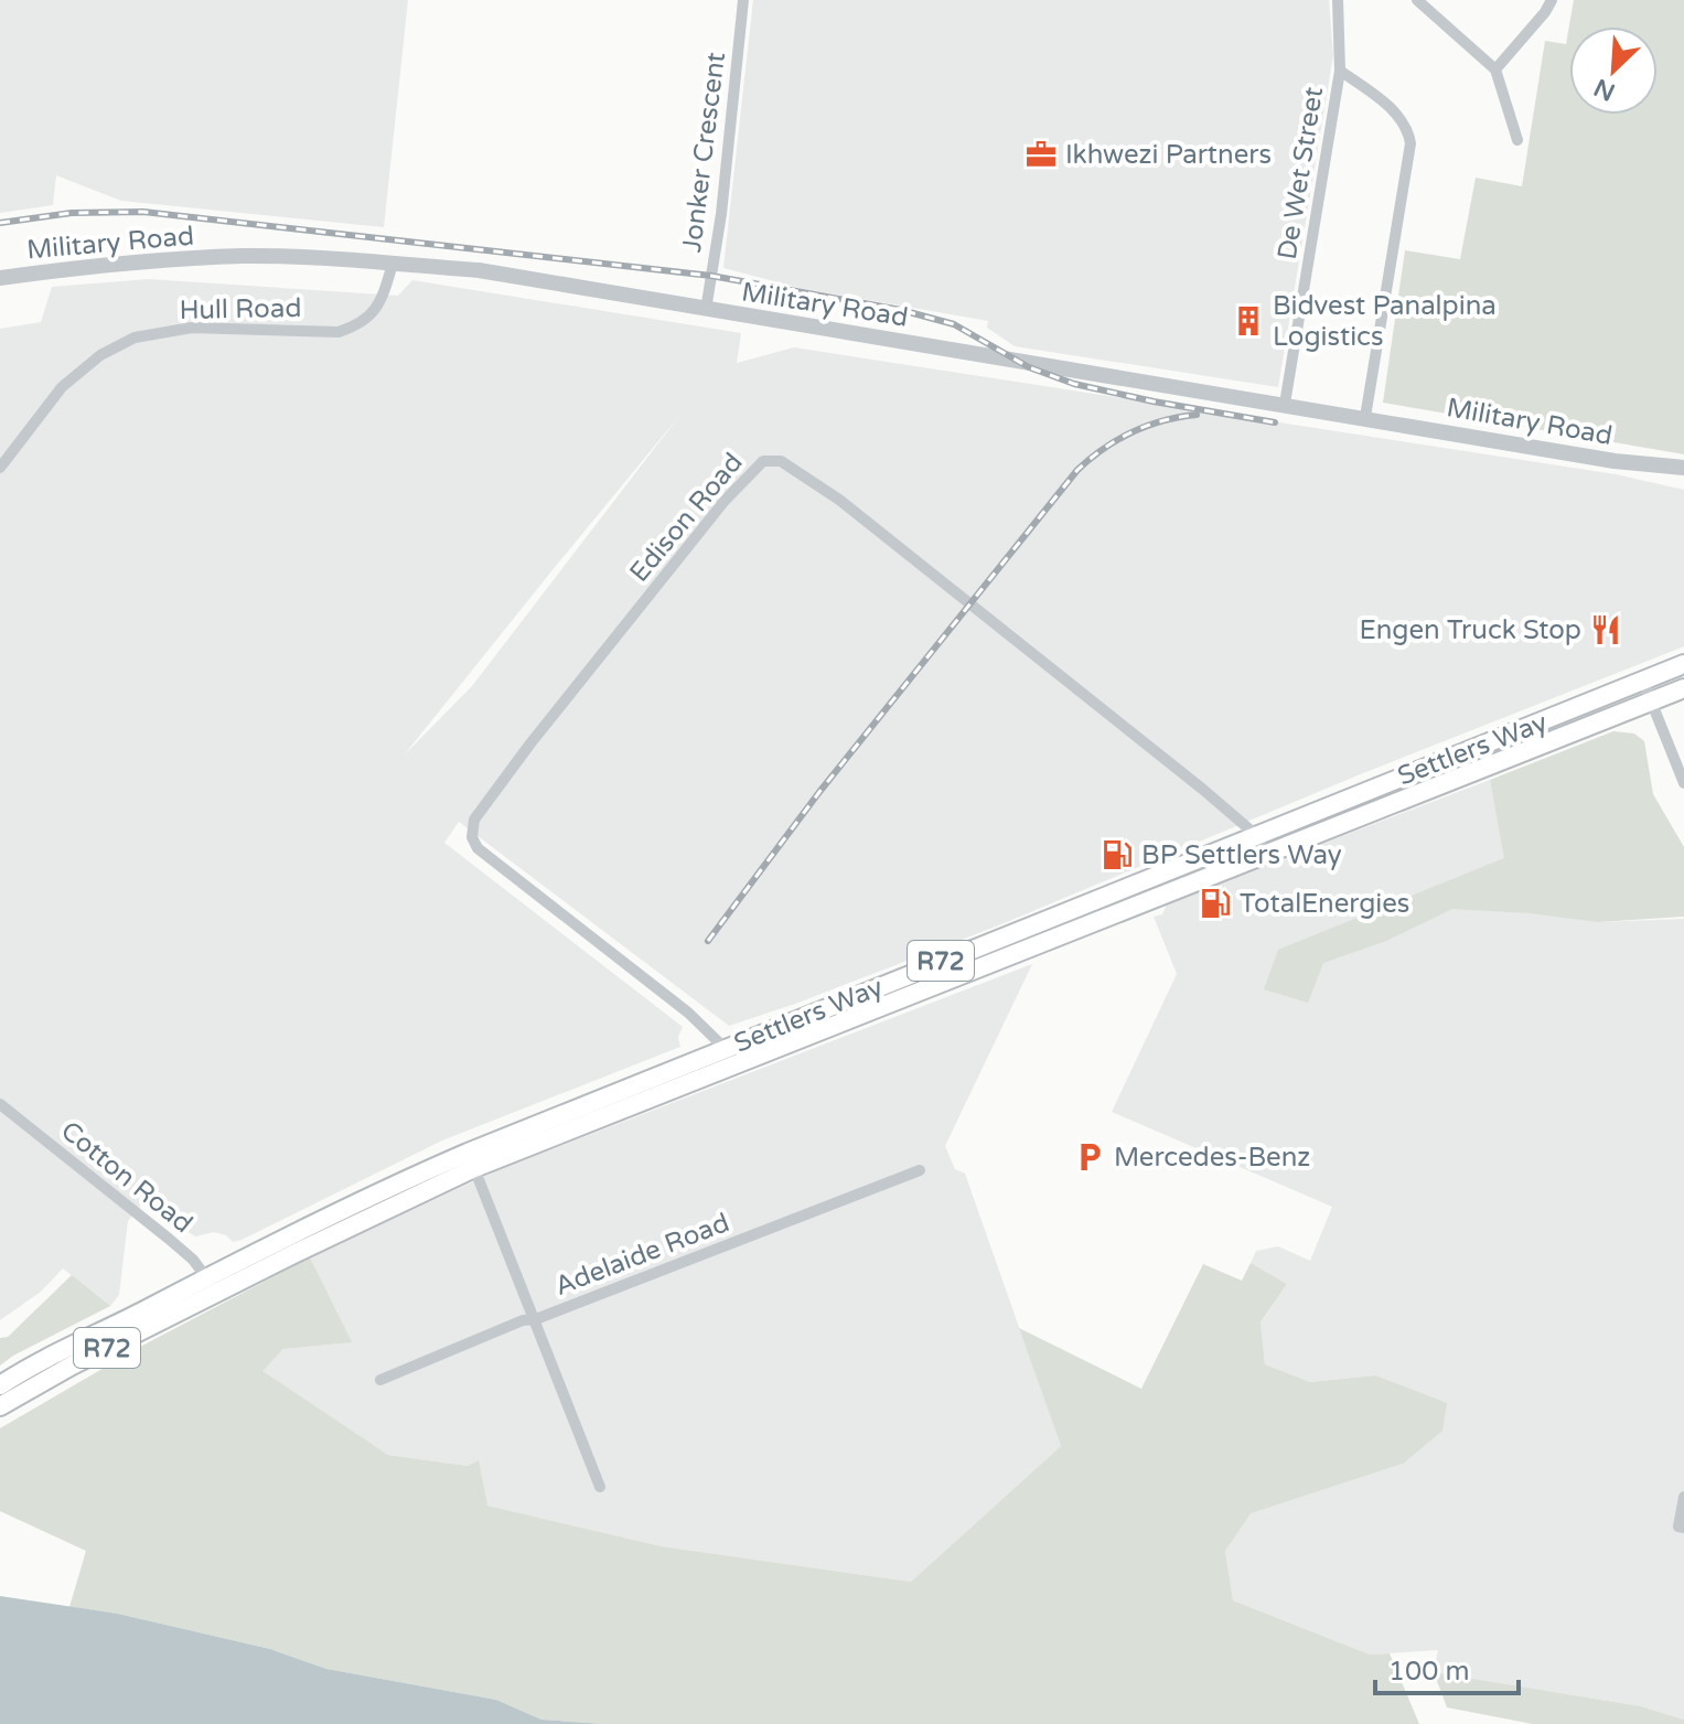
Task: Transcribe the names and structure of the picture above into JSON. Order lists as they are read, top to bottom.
{
  "streets": {
    "main road": ["Settlers Way", "R72"],
    "street": [
      "Jonker Crescent",
      "De Wet Street",
      "Military Road",
      "Hull Road",
      "Edison Road",
      "Cotton Road",
      "Adelaide Road"
    ]
  },
  "crossings": [
    ["Jonker Crescent", "Military Road"],
    ["De Wet Street", "Military Road"],
    ["Military Road", "Hull Road"],
    ["Edison Road", "Settlers Way"],
    ["Settlers Way", "Cotton Road"]
  ],
  "places": {
    "office": ["Ikhwezi Partners"],
    "building": ["Bidvest Panalpina Logistics"],
    "restaurant": ["Engen Truck Stop"],
    "fuel station": ["BP Settlers Way", "TotalEnergies"],
    "parking": ["Mercedes-Benz"]
  },
  "scale_bar": "100 m",
  "north": "bottom left"
}
